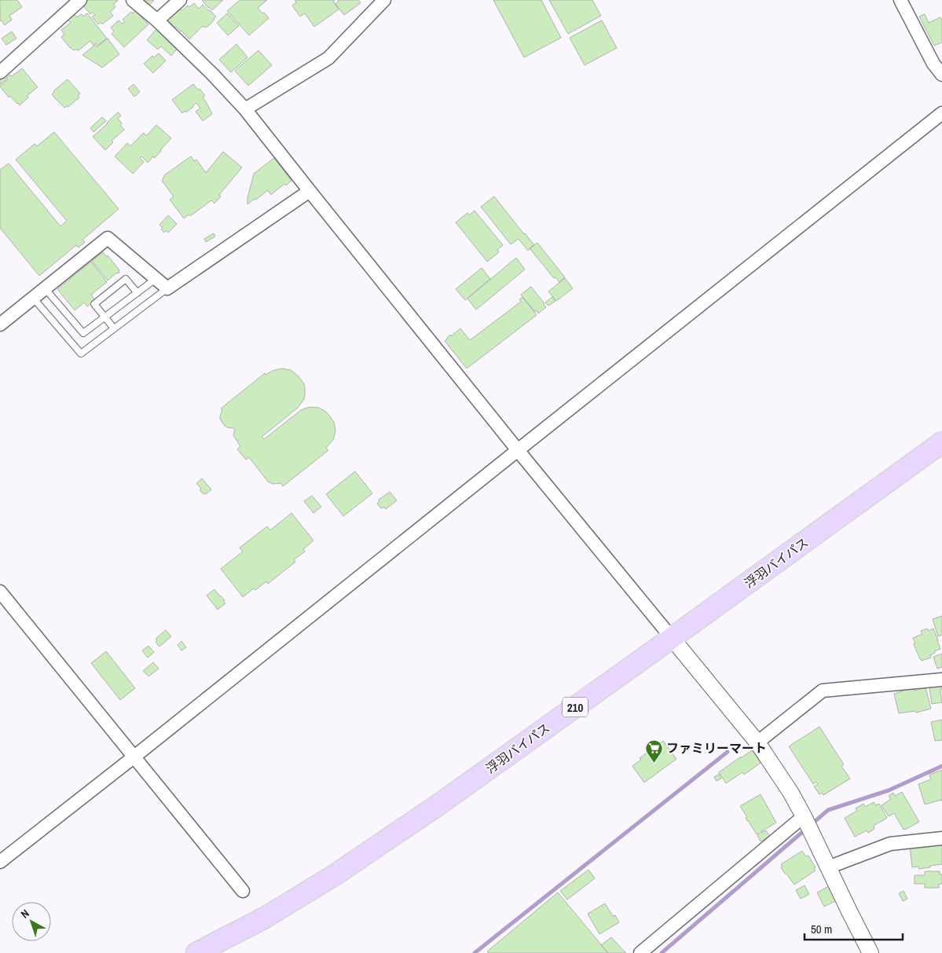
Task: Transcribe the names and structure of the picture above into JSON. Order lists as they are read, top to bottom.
{
  "streets": {
    "highway": ["浮羽バイパス", "210"]
  },
  "places": {
    "supermarket": ["ファミリーマート"]
  },
  "scale_bar": "50 m",
  "north": "top left"
}
